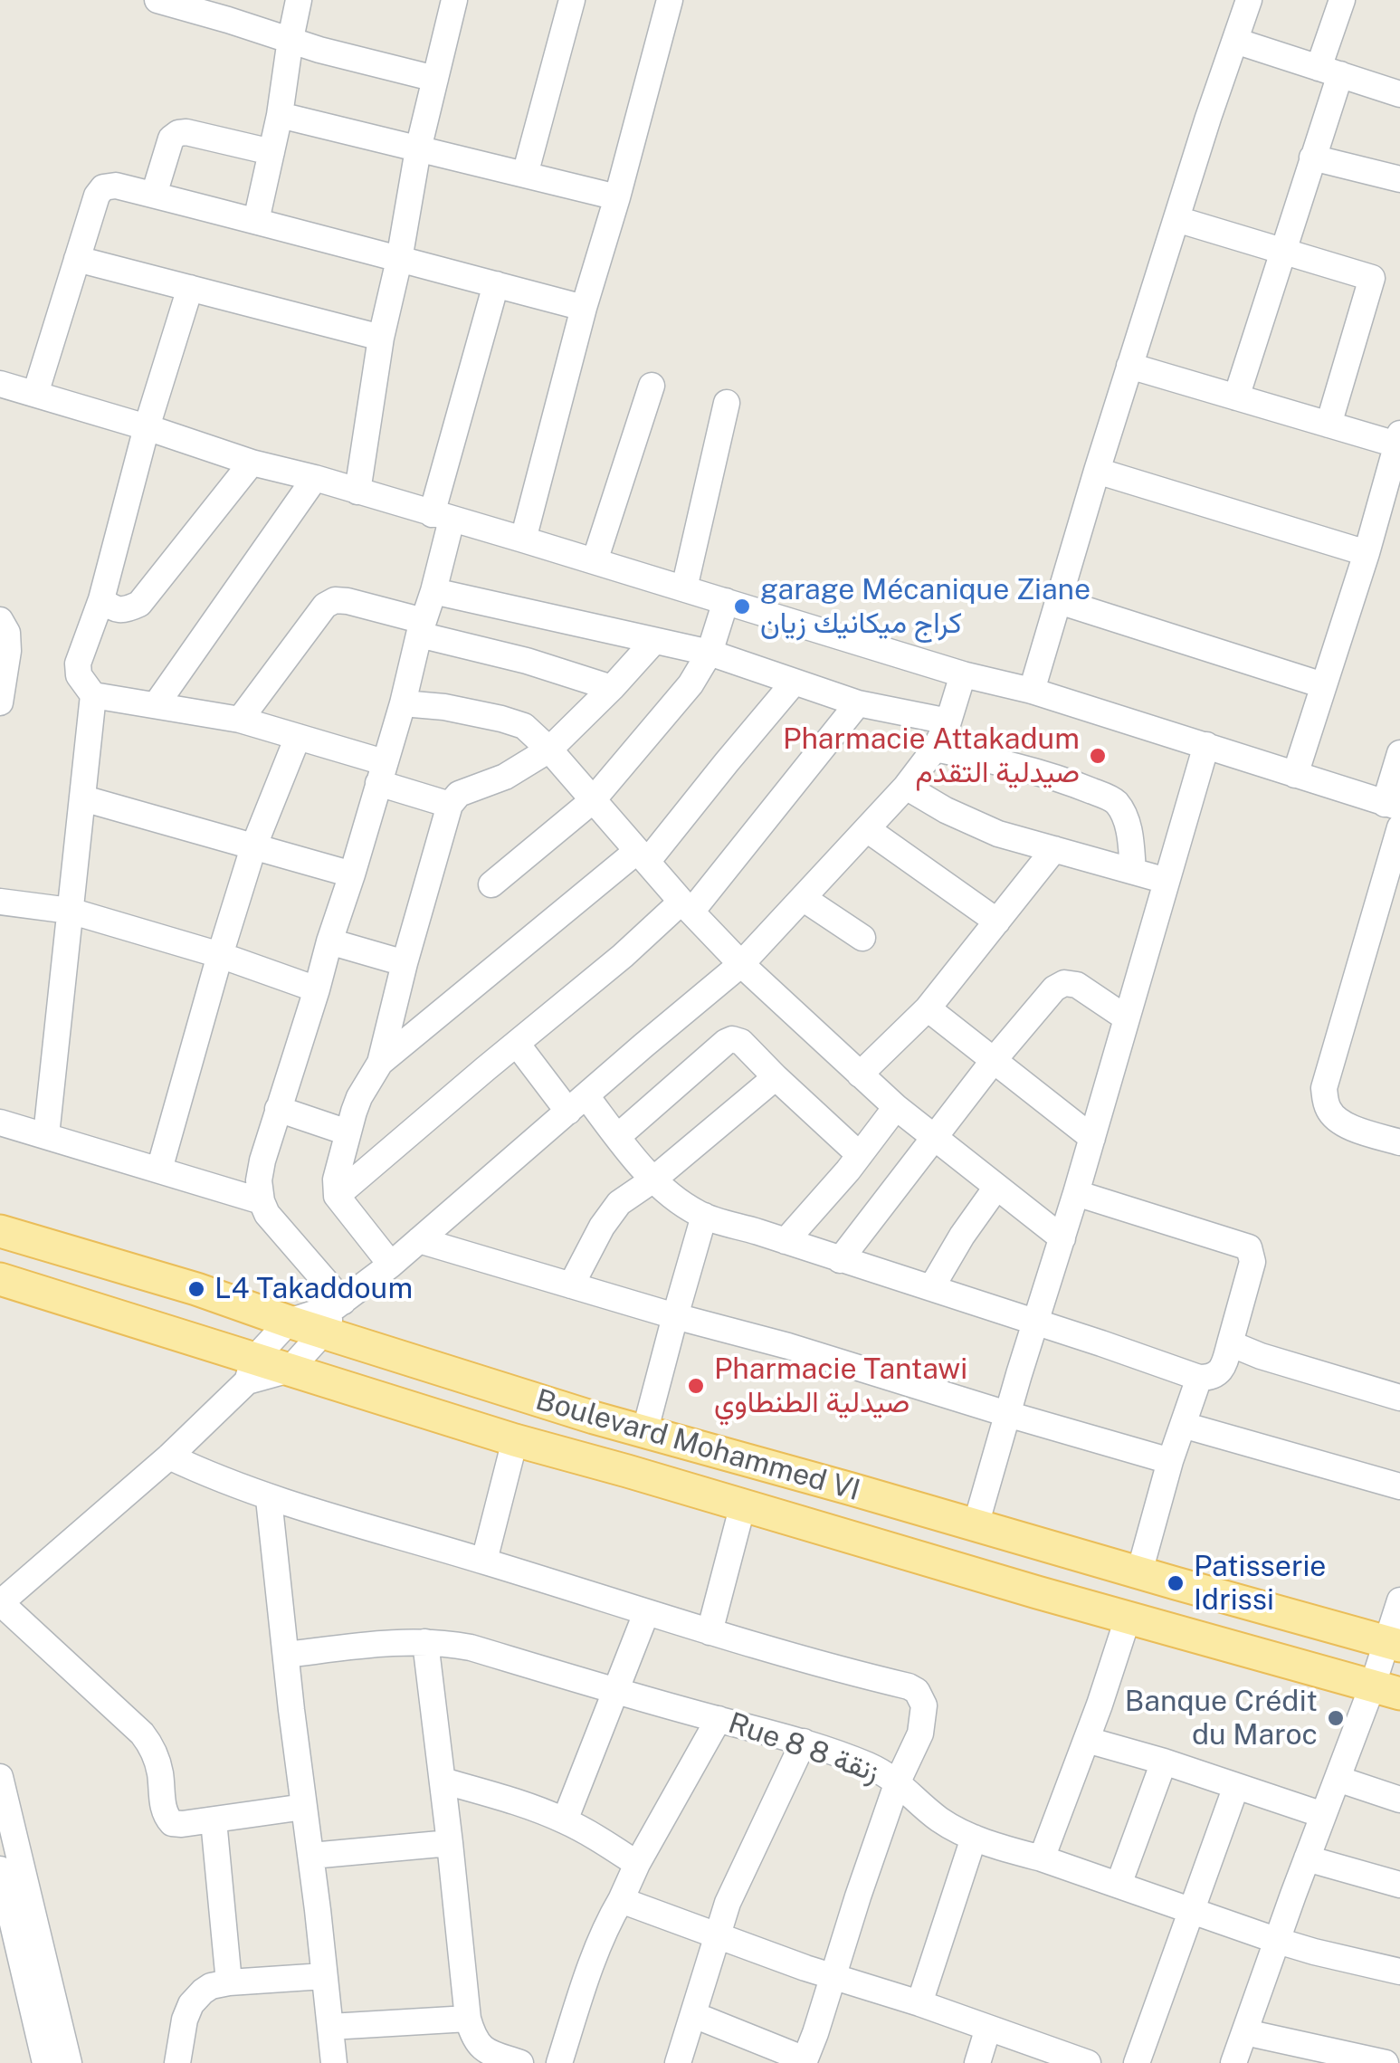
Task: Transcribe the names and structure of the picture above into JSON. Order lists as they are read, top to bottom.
{
  "streets": {
    "main road": ["Boulevard Mohammed VI"],
    "street": ["Rue 8 8 زنقة"]
  },
  "places": [
    "garage Mécanique Ziane كراج ميكانيك زيان",
    "Pharmacie Attakadum صيدلية التقدم",
    "L4 Takaddoum",
    "Pharmacie Tantawi صيدلية الطنطاوي",
    "Patisserie Idrissi",
    "Banque Crédit du Maroc"
  ]
}
